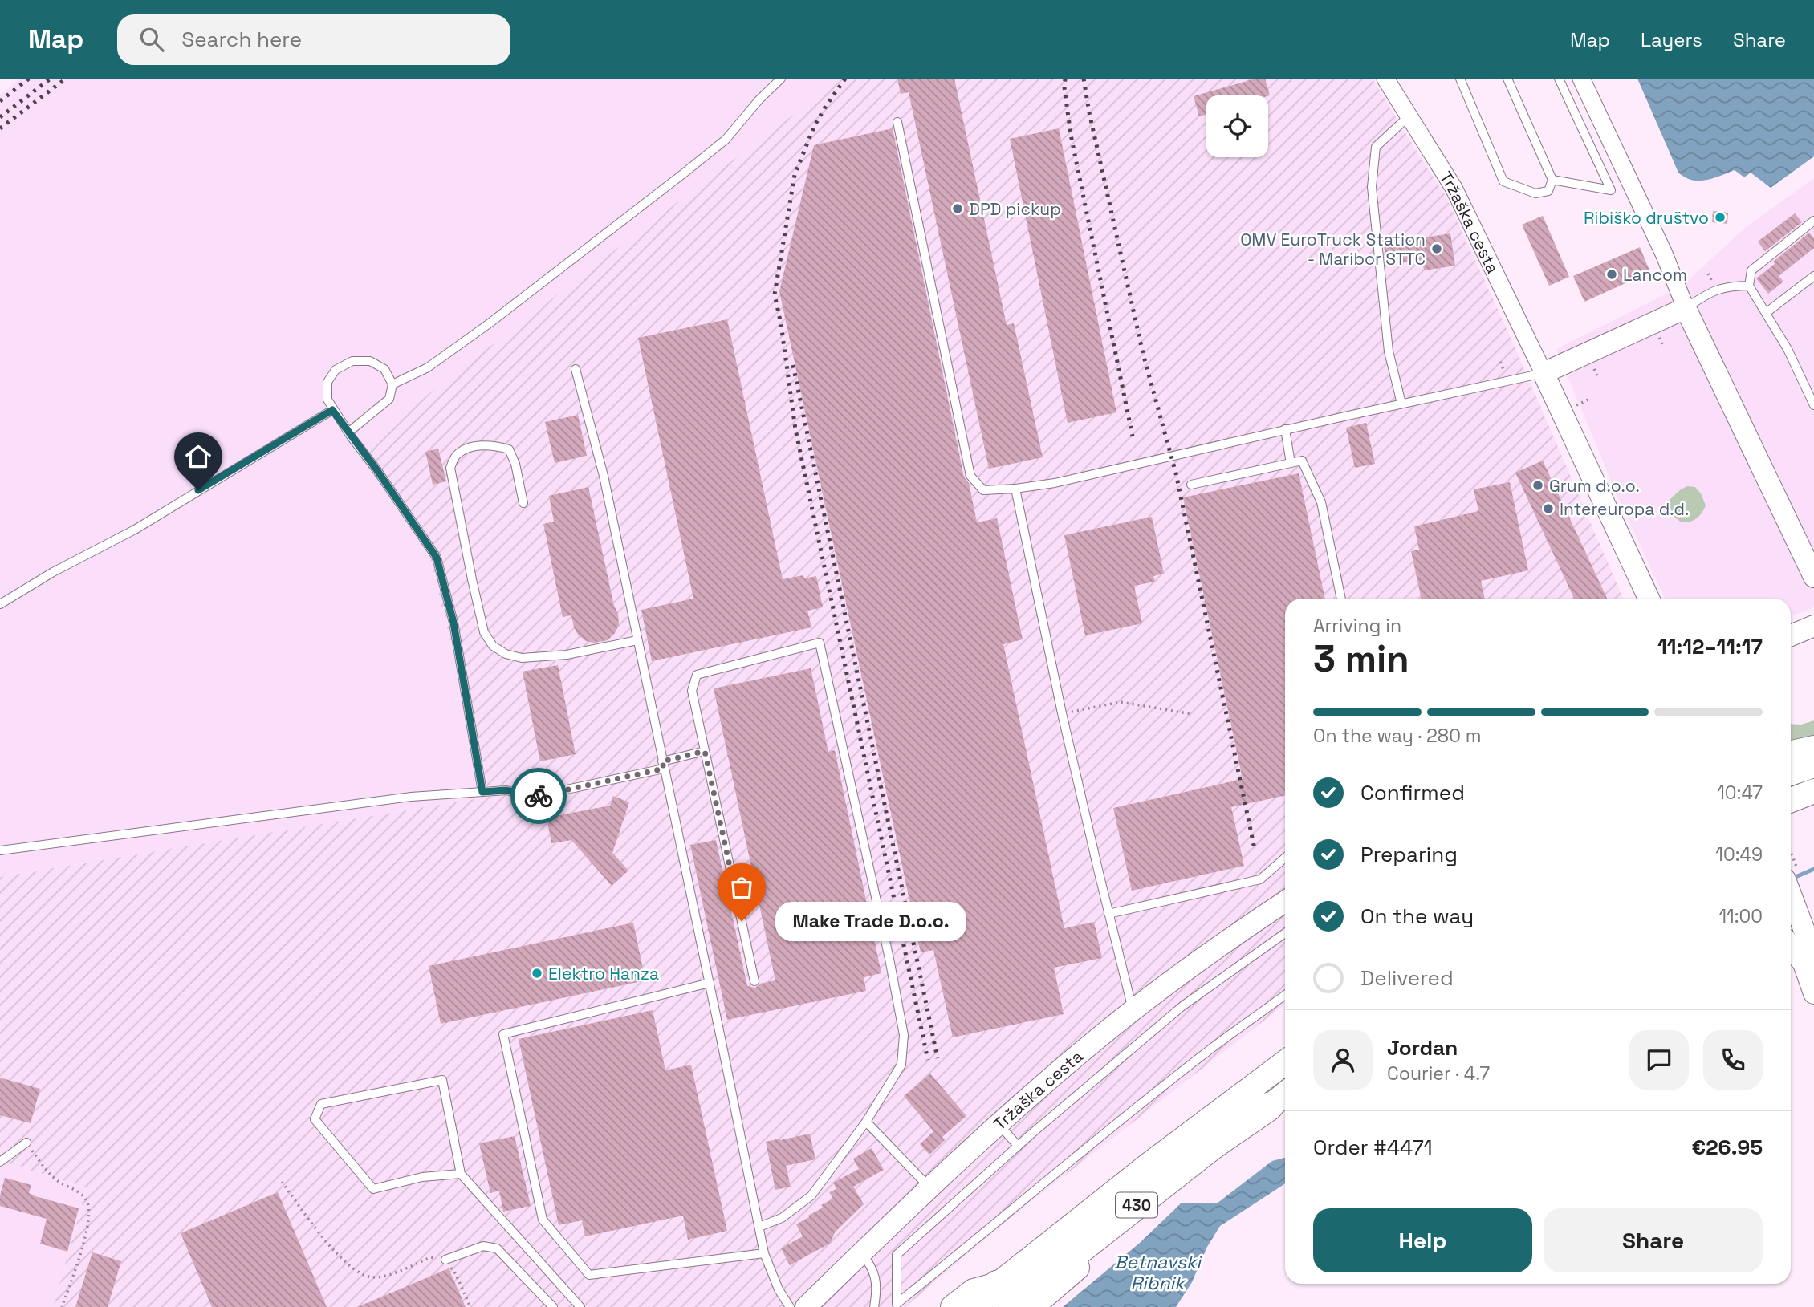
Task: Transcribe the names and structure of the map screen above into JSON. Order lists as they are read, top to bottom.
{
  "streets": {
    "highway": ["430"],
    "street": ["Tržaška cesta"]
  },
  "water": ["Betnavski Ribnik"],
  "places": [
    "DPD pickup",
    "Ribiško društvo",
    "OMV EuroTruck Station - Maribor STTC",
    "Lancom",
    "Grum d.o.o.",
    "Intereuropa d.d.",
    "Make Trade D.o.o.",
    "Elektro Hanza"
  ],
  "page": {
    "header": "Map",
    "search": "Search here",
    "nav": ["Map", "Layers", "Share"],
    "heading": ["3 min", "Arriving in", "11:12–11:17"],
    "panel": [
      "Jordan",
      "Courier · 4.7",
      "Order #4471",
      "€26.95"
    ],
    "bar": "On the way · 280 m",
    "list": [
      ["Confirmed", "10:47"],
      ["Preparing", "10:49"],
      ["On the way", "11:00"],
      "Delivered"
    ],
    "bubble": "Make Trade D.o.o.",
    "buttons": ["Help", "Share"]
  }
}
